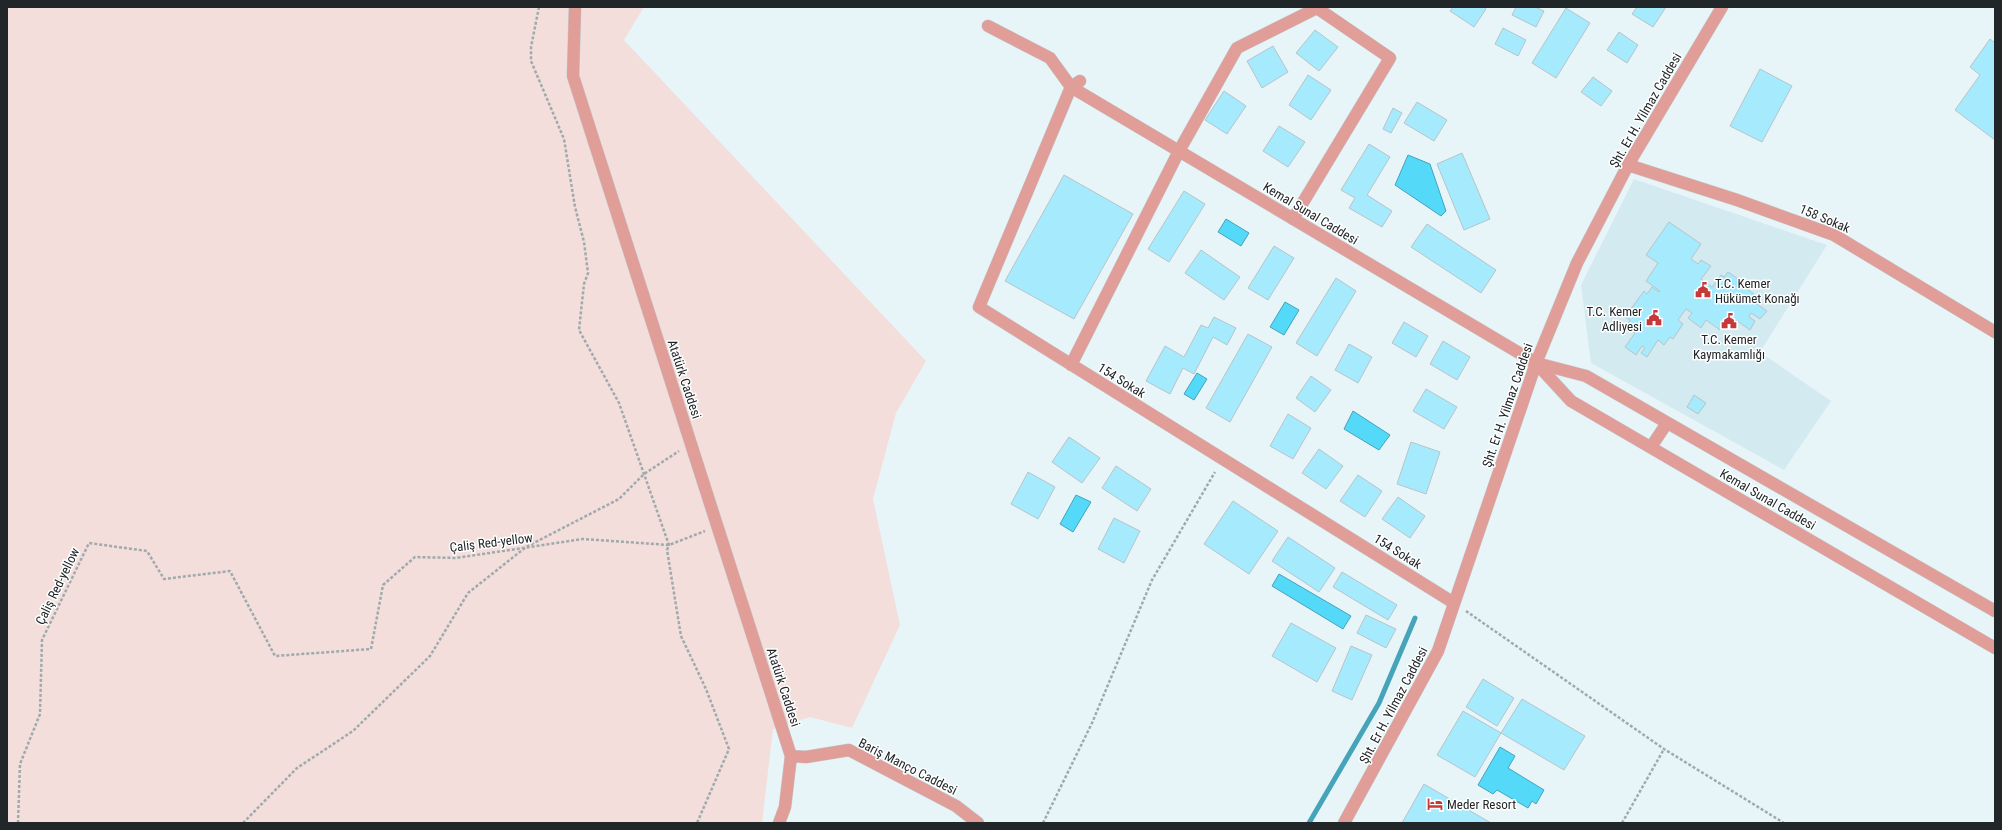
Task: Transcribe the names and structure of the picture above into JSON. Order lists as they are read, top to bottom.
{
  "streets": {
    "street": [
      "Şht. Er H. Yilmaz Caddesi",
      "Kemal Sunal Caddesi",
      "158 Sokak",
      "Atatürk Caddesi",
      "154 Sokak",
      "Bariş Manço Caddesi"
    ],
    "path": ["Çaliş Red-yellow"]
  },
  "crossings": [
    ["Şht. Er H. Yilmaz Caddesi", "Kemal Sunal Caddesi"],
    ["Şht. Er H. Yilmaz Caddesi", "158 Sokak"],
    ["Şht. Er H. Yilmaz Caddesi", "154 Sokak"],
    ["Kemal Sunal Caddesi", "154 Sokak"],
    ["Atatürk Caddesi", "Çaliş Red-yellow"],
    ["Atatürk Caddesi", "Bariş Manço Caddesi"]
  ],
  "places": {
    "public building": ["T.C. Kemer Hükümet Konağı", "T.C. Kemer Adliyesi", "T.C. Kemer Kaymakamlığı"],
    "hotel": ["Meder Resort"]
  }
}
